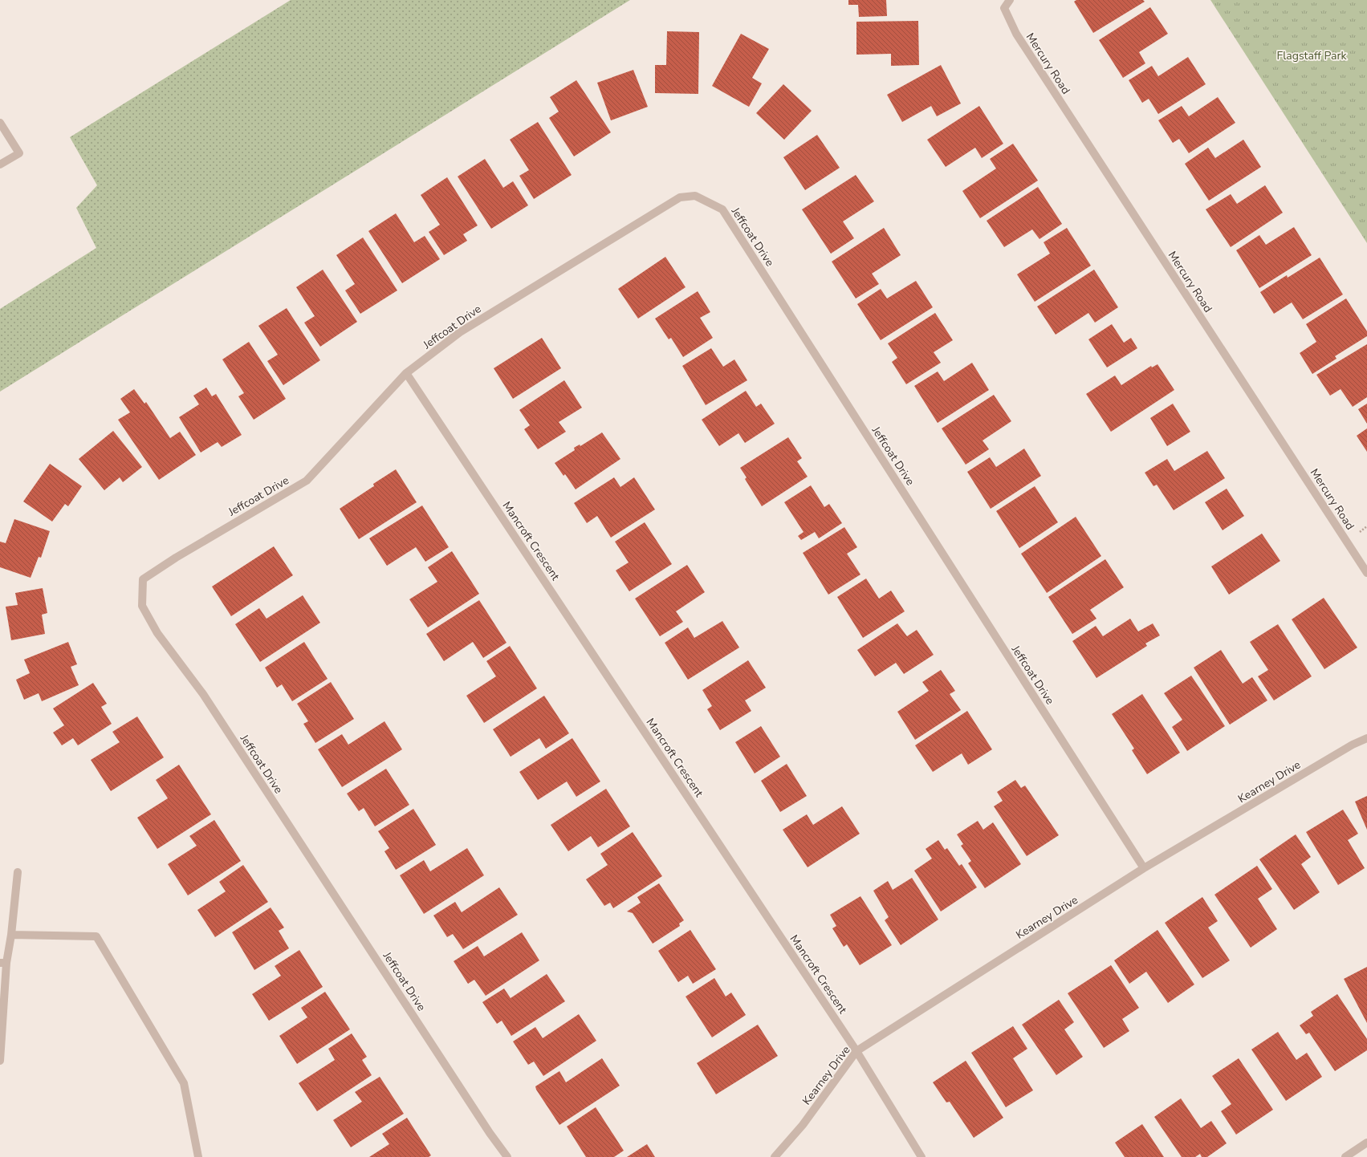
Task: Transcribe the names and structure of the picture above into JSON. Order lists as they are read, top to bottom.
{
  "streets": {
    "street": [
      "Mercury Road",
      "Jeffcoat Drive",
      "Mancroft Crescent",
      "Kearney Drive"
    ]
  },
  "crossings": [
    ["Jeffcoat Drive", "Mancroft Crescent"],
    ["Jeffcoat Drive", "Kearney Drive"],
    ["Mancroft Crescent", "Kearney Drive"]
  ],
  "parks": ["Flagstaff Park"]
}
